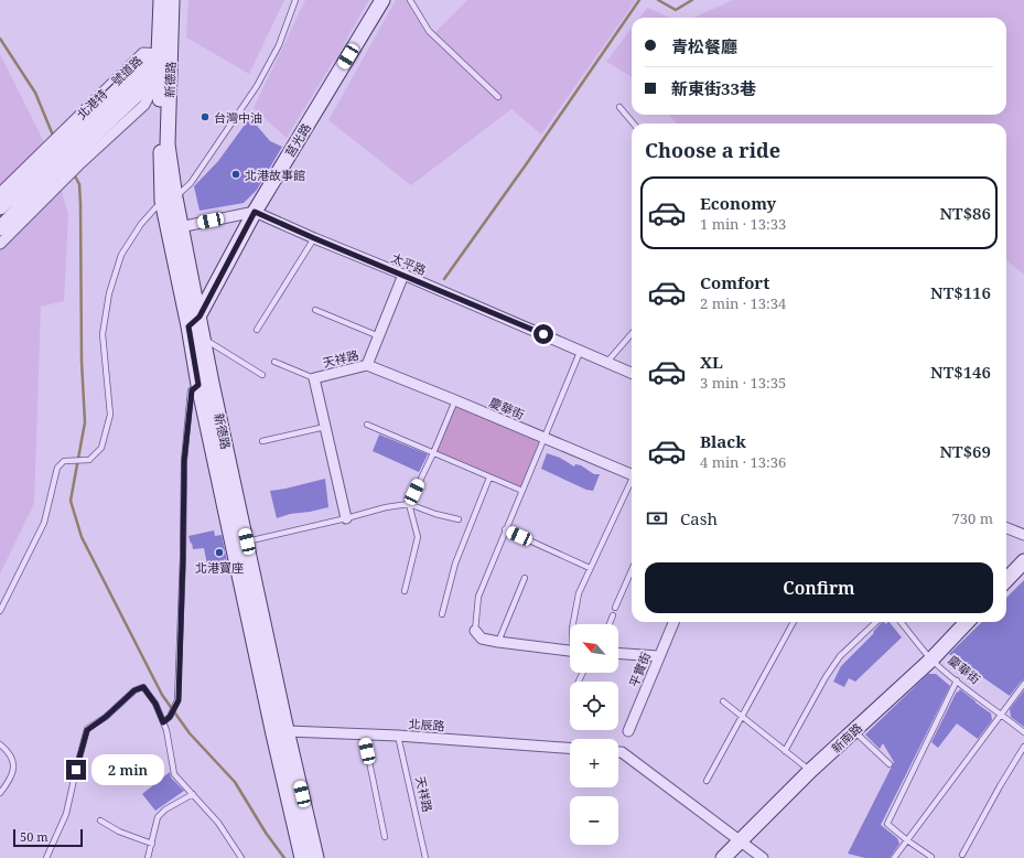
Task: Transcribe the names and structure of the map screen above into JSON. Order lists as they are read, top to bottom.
{
  "streets": {
    "main road": [
      "新德路",
      "北港特一號道路",
      "莒光路",
      "新南路"
    ],
    "street": [
      "太平路",
      "天祥路",
      "慶華街",
      "平實街",
      "北辰路"
    ]
  },
  "crossings": [
    ["新德路", "北港特一號道路"],
    ["新德路", "莒光路"],
    ["新德路", "北辰路"],
    ["莒光路", "太平路"],
    ["太平路", "天祥路"],
    ["天祥路", "慶華街"],
    ["天祥路", "北辰路"],
    ["慶華街", "新南路"]
  ],
  "places": ["台灣中油", "北港故事館", "北港寶座"],
  "scale_bar": "50 m",
  "north": "top left",
  "page": {
    "banner": ["青松餐廳", "新東街33巷"],
    "heading": "Choose a ride",
    "list": [
      {
        "name": "Economy",
        "note": "1 min · 13:33",
        "value": "NT$86"
      },
      {
        "name": "Comfort",
        "note": "2 min · 13:34",
        "value": "NT$116"
      },
      {
        "name": "XL",
        "note": "3 min · 13:35",
        "value": "NT$146"
      },
      {
        "name": "Black",
        "note": "4 min · 13:36",
        "value": "NT$69"
      }
    ],
    "pay": ["Cash", "730 m"],
    "buttons": "Confirm",
    "map_buttons": ["+", "−"],
    "bubble": "2 min",
    "scale": "50 m"
  }
}
